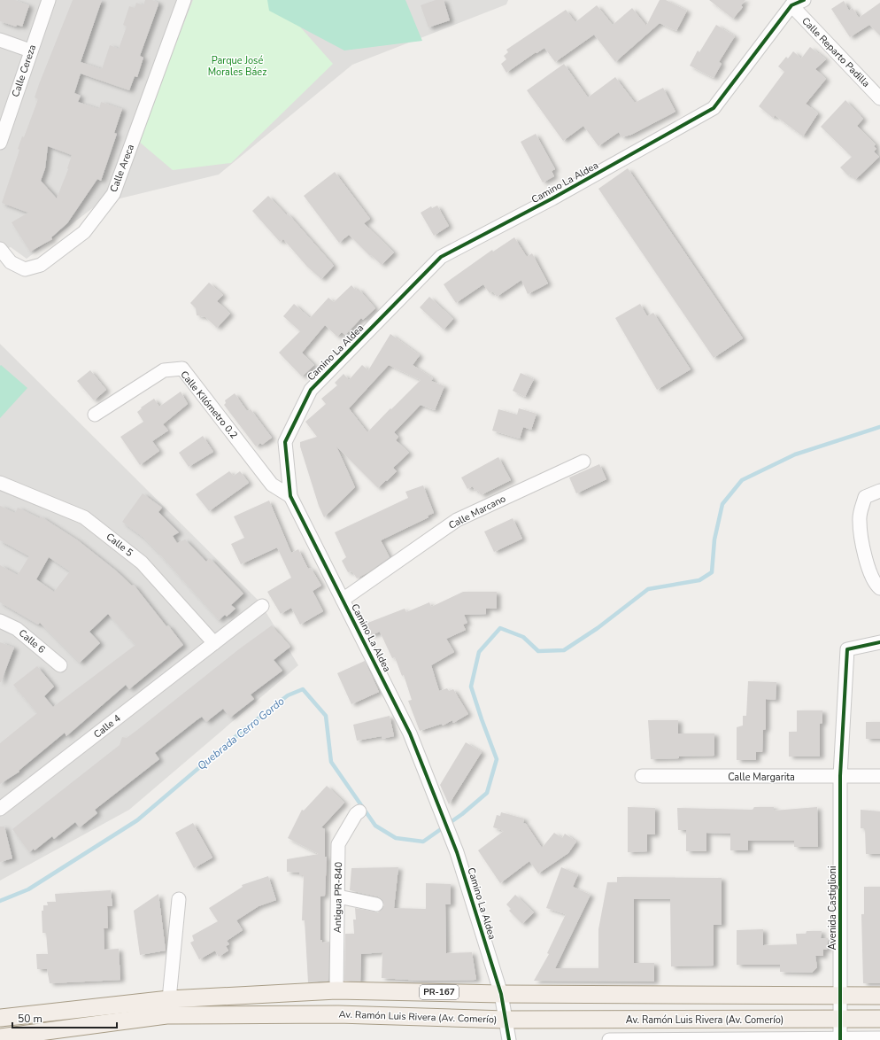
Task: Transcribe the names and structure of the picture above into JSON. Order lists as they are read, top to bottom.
{
  "streets": {
    "main road": ["PR-167", "Av. Ramón Luis Rivera (Av. Comerío)"],
    "street": [
      "Calle Reparto Padilla",
      "Calle Cereza",
      "Calle Areca",
      "Camino La Aldea",
      "Calle Kilómetro 0.2",
      "Calle Marcano",
      "Calle 5",
      "Calle 6",
      "Calle 4",
      "Calle Margarita",
      "Antigua PR-840",
      "Avenida Castiglioni"
    ]
  },
  "crossings": [
    ["Calle Reparto Padilla", "Camino La Aldea"],
    ["Camino La Aldea", "Calle Kilómetro 0.2"],
    ["Camino La Aldea", "Calle Marcano"],
    ["Camino La Aldea", "PR-167"],
    ["Camino La Aldea", "Av. Ramón Luis Rivera (Av. Comerío)"],
    ["Calle 5", "Calle 4"],
    ["Calle Margarita", "Avenida Castiglioni"],
    ["Antigua PR-840", "PR-167"],
    ["Avenida Castiglioni", "PR-167"],
    ["Avenida Castiglioni", "Av. Ramón Luis Rivera (Av. Comerío)"]
  ],
  "water": ["Quebrada Cerro Gordo"],
  "parks": ["Parque José Morales Báez"],
  "scale_bar": "50 m"
}
